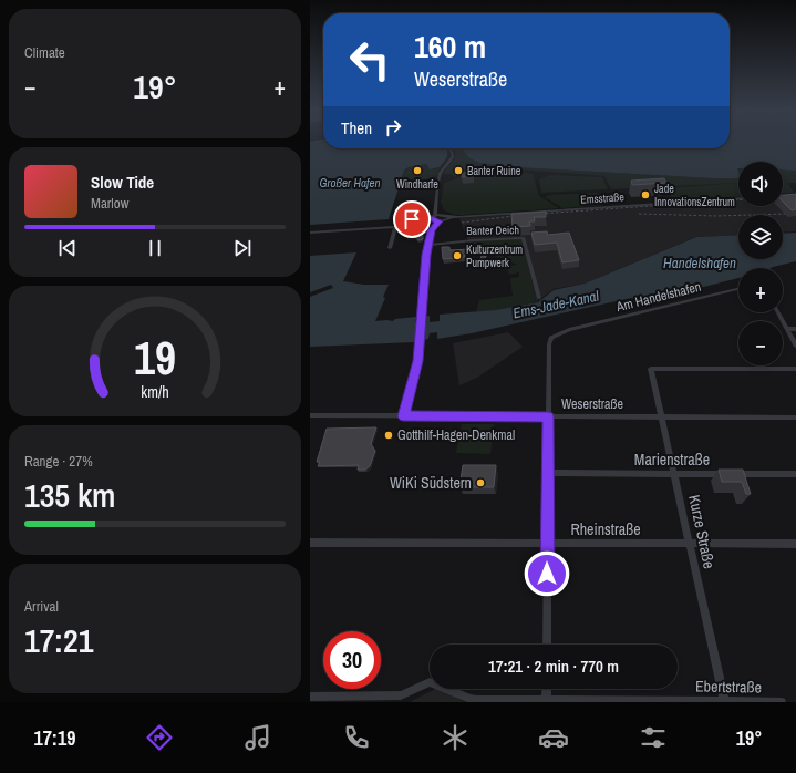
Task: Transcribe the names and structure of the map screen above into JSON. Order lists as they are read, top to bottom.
{
  "streets": {
    "street": [
      "Emsstraße",
      "Banter Deich",
      "Am Handelshafen",
      "Weserstraße",
      "Marienstraße",
      "Rheinstraße",
      "Kurze Straße",
      "Ebertstraße"
    ]
  },
  "crossings": [
    ["Am Handelshafen", "Weserstraße"],
    ["Weserstraße", "Kurze Straße"],
    ["Marienstraße", "Kurze Straße"],
    ["Rheinstraße", "Kurze Straße"],
    ["Kurze Straße", "Ebertstraße"]
  ],
  "water": ["Großer Hafen", "Handelshafen", "Ems-Jade-Kanal"],
  "places": [
    "Windharfe",
    "Banter Ruine",
    "Jade InnovationsZentrum",
    "Kulturzentrum Pumpwerk",
    "Gotthilf-Hagen-Denkmal",
    "WiKi Südstern"
  ],
  "page": {
    "tile": [
      "Climate",
      ["Range · 27%", "135 km"],
      ["Arrival", "17:21"]
    ],
    "turn": ["160 m", "Weserstraße"],
    "heat": ["−", "19°", "+"],
    "then": "Then",
    "map_buttons": ["+", "−"],
    "song": ["Slow Tide", "Marlow"],
    "limit": "30",
    "trip": "17:21 · 2 min · 770 m",
    "tabs": ["17:19", "19°"],
    "gauge": ["19", "km/h"]
  }
}
